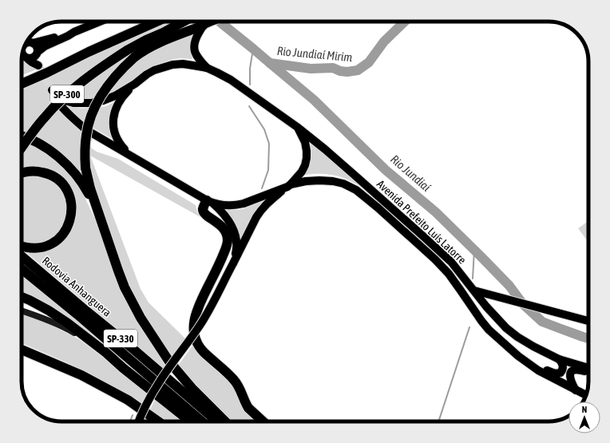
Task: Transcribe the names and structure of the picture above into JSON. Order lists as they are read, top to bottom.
{
  "streets": {
    "highway": ["SP-300", "Rodovia Anhanguera", "SP-330"],
    "main road": ["Avenida Prefeito Luís Latorre"]
  },
  "water": ["Rio Jundiaí Mirim", "Rio Jundiaí"],
  "north": "top"
}
